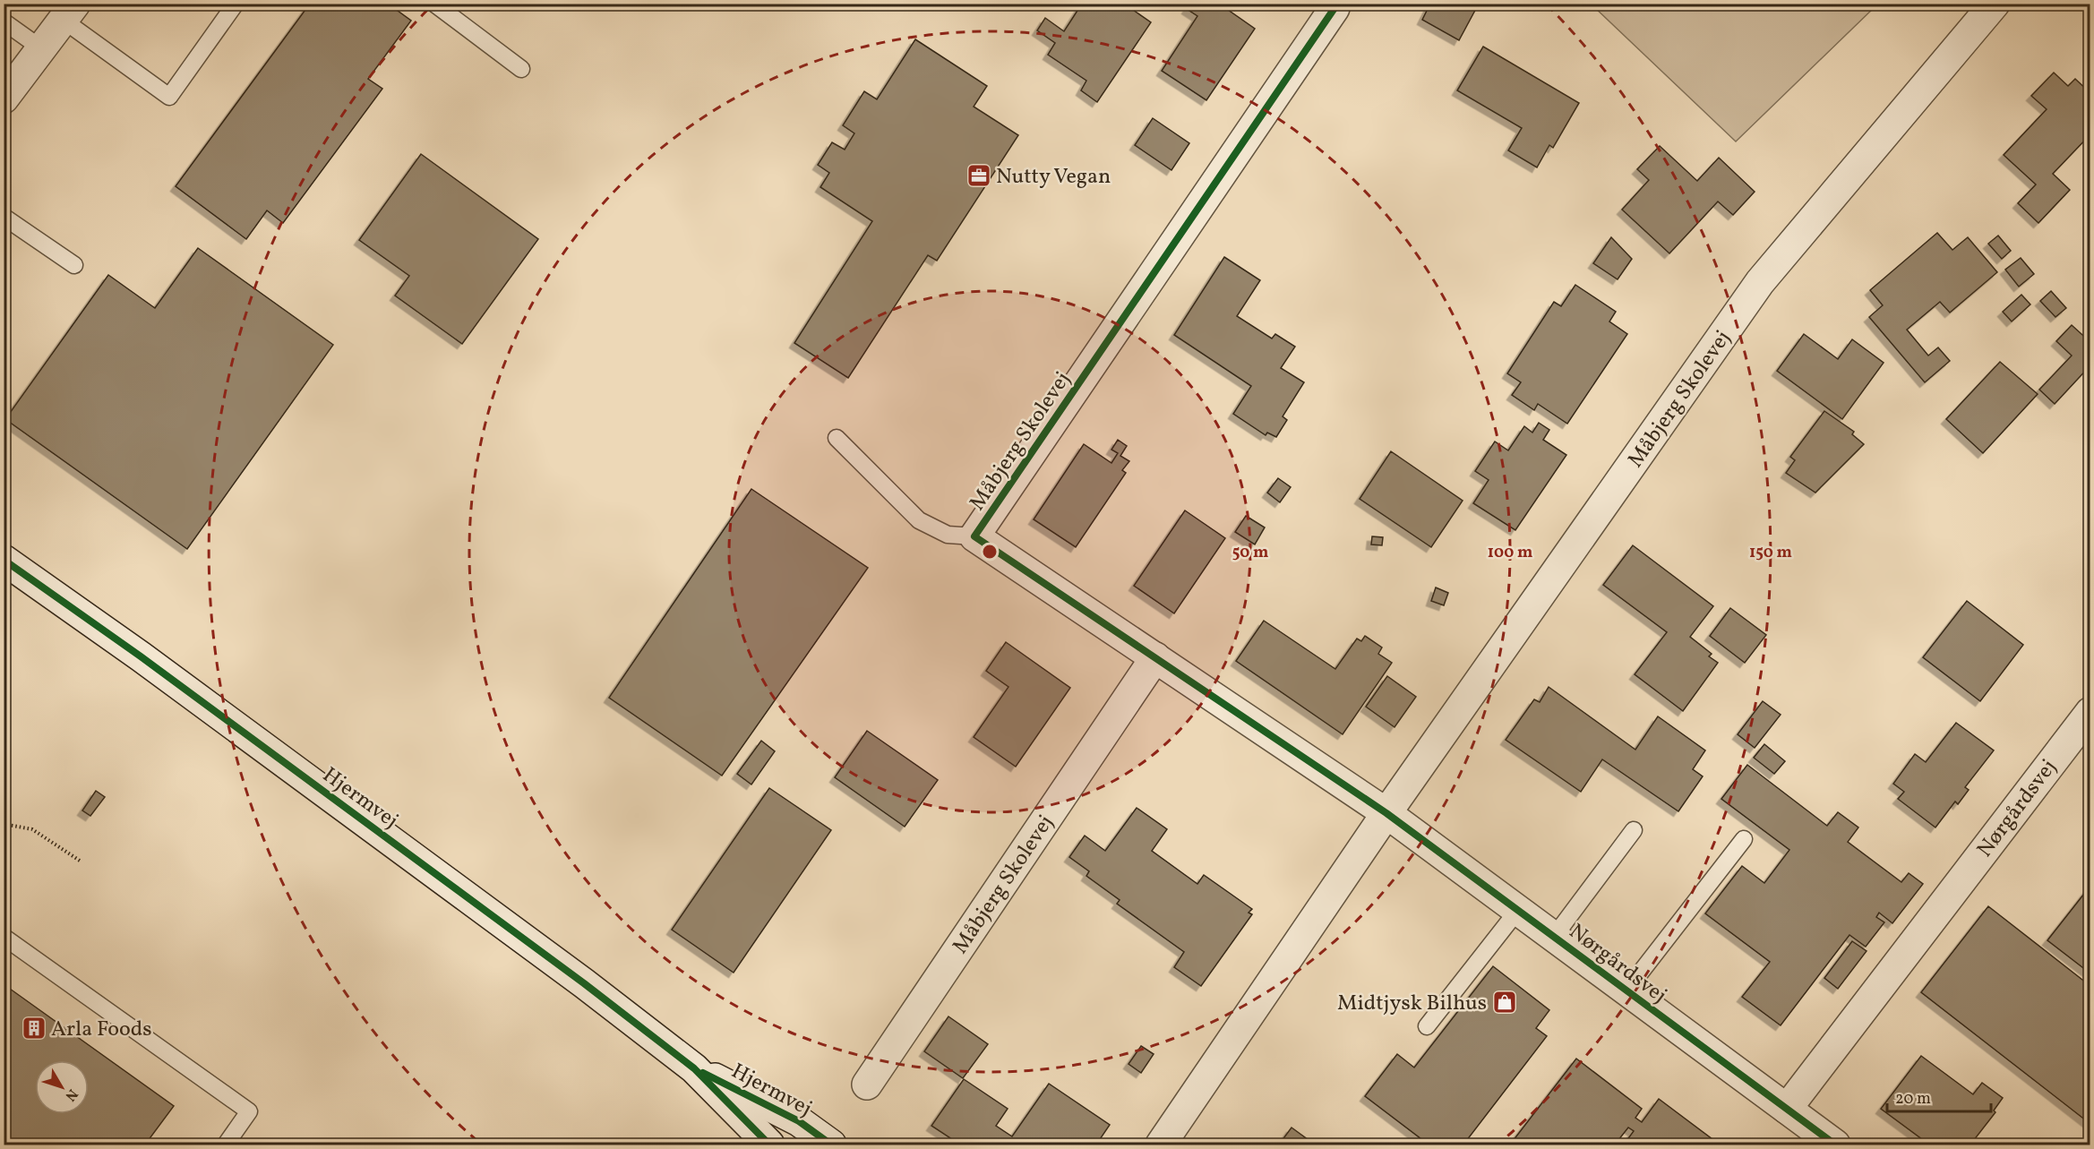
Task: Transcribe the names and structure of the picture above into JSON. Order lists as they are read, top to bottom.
{
  "streets": {
    "street": ["Måbjerg Skolevej", "Hjermvej", "Nørgårdsvej"]
  },
  "crossings": [
    ["Måbjerg Skolevej", "Nørgårdsvej"]
  ],
  "places": {
    "office": ["Nutty Vegan"],
    "shop": ["Midtjysk Bilhus"],
    "building": ["Arla Foods"]
  },
  "scale_bar": "20 m",
  "north": "bottom right",
  "rings": ["50 m", "100 m", "150 m"]
}
